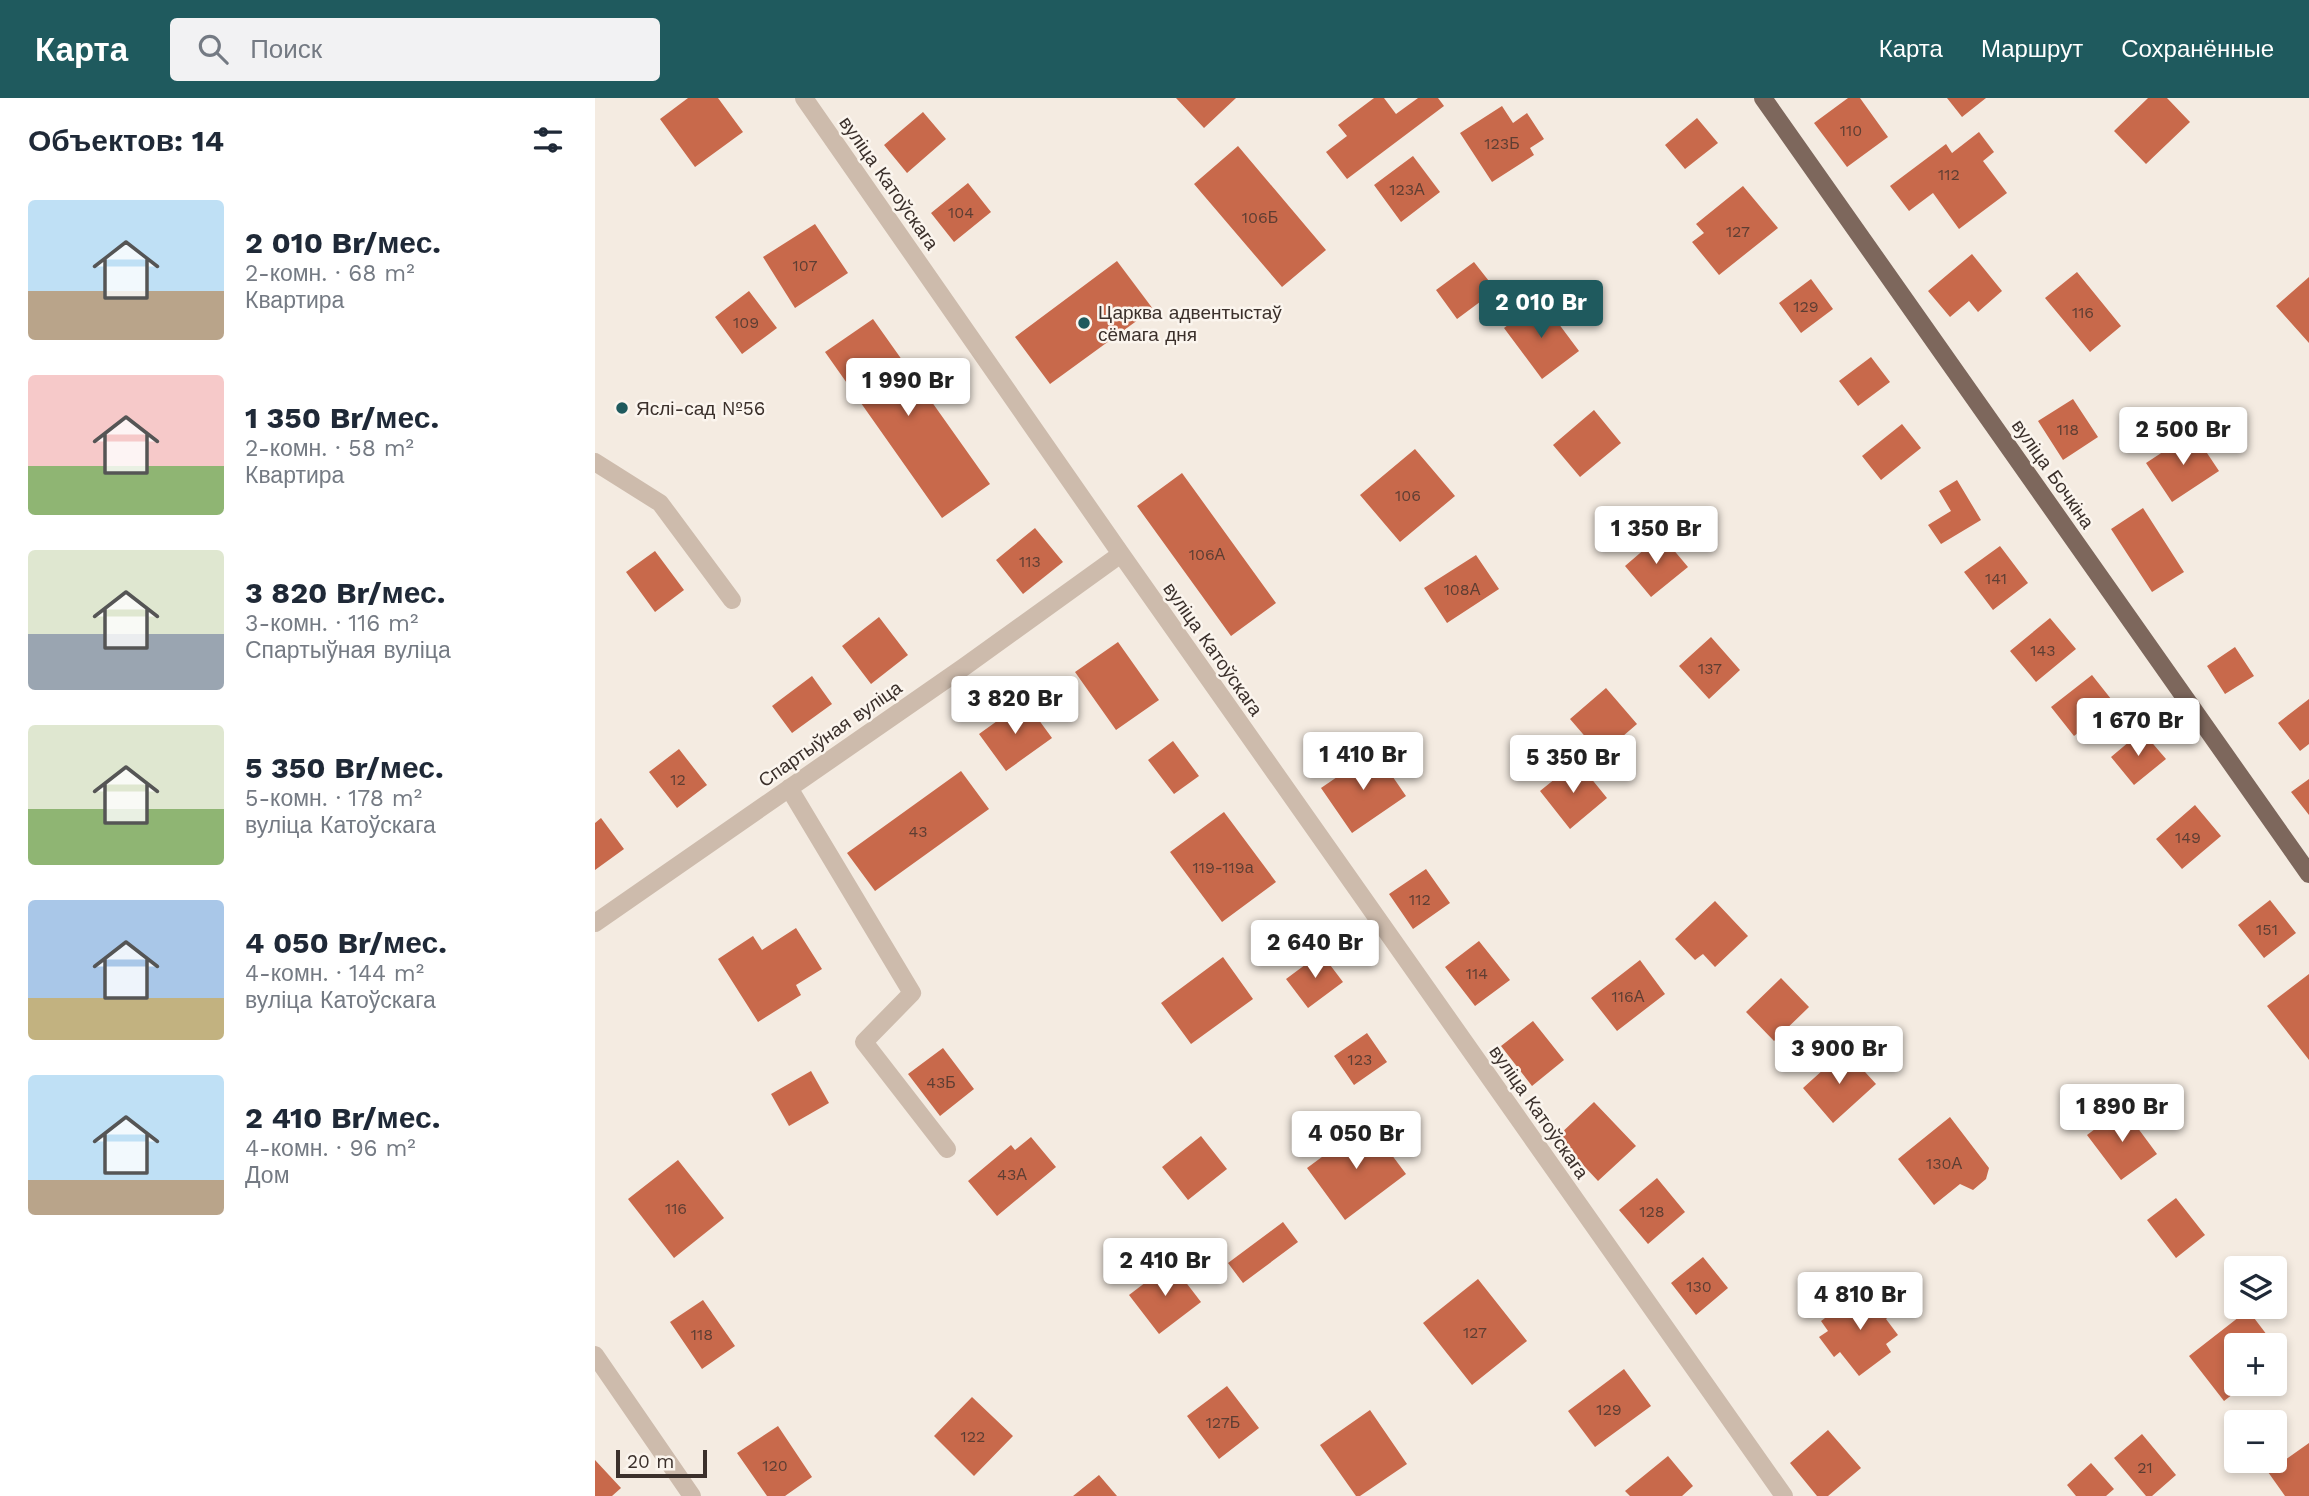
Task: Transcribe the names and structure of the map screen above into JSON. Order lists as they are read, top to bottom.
{
  "streets": {
    "main road": ["вуліца Бочкіна"],
    "street": ["вуліца Катоўскага", "Спартыўная вуліца"]
  },
  "crossings": [
    ["вуліца Катоўскага", "Спартыўная вуліца"]
  ],
  "places": ["Царква адвентыстаў сёмага дня", "Яслі-сад №56"],
  "house_numbers": [
    "110",
    "123Б",
    "112",
    "123А",
    "104",
    "106Б",
    "127",
    "107",
    "129",
    "116",
    "109",
    "118",
    "106",
    "106А",
    "113",
    "141",
    "108А",
    "143",
    "137",
    "12",
    "43",
    "149",
    "119-119а",
    "112",
    "151",
    "114",
    "116А",
    "123",
    "43Б",
    "130А",
    "43А",
    "116",
    "128",
    "130",
    "127",
    "118",
    "129",
    "127Б",
    "122",
    "120",
    "21"
  ],
  "scale_bar": "20 m",
  "page": {
    "header": "Карта",
    "search": "Поиск",
    "nav": ["Карта", "Маршрут", "Сохранённые"],
    "heading": "Объектов: 14",
    "list": [
      {
        "name": "2 010 Br/мес.",
        "note": "2-комн. · 68 m² · Квартира"
      },
      {
        "name": "1 350 Br/мес.",
        "note": "2-комн. · 58 m² · Квартира"
      },
      {
        "name": "3 820 Br/мес.",
        "note": "3-комн. · 116 m² · Спартыўная вуліца"
      },
      {
        "name": "5 350 Br/мес.",
        "note": "5-комн. · 178 m² · вуліца Катоўскага"
      },
      {
        "name": "4 050 Br/мес.",
        "note": "4-комн. · 144 m² · вуліца Катоўскага"
      },
      {
        "name": "2 410 Br/мес.",
        "note": "4-комн. · 96 m² · Дом"
      }
    ],
    "price": [
      "2 010 Br",
      "1 990 Br",
      "2 500 Br",
      "1 350 Br",
      "3 820 Br",
      "1 670 Br",
      "1 410 Br",
      "5 350 Br",
      "2 640 Br",
      "3 900 Br",
      "1 890 Br",
      "4 050 Br",
      "2 410 Br",
      "4 810 Br"
    ],
    "map_buttons": ["+", "−"],
    "scale": "20 m"
  }
}
